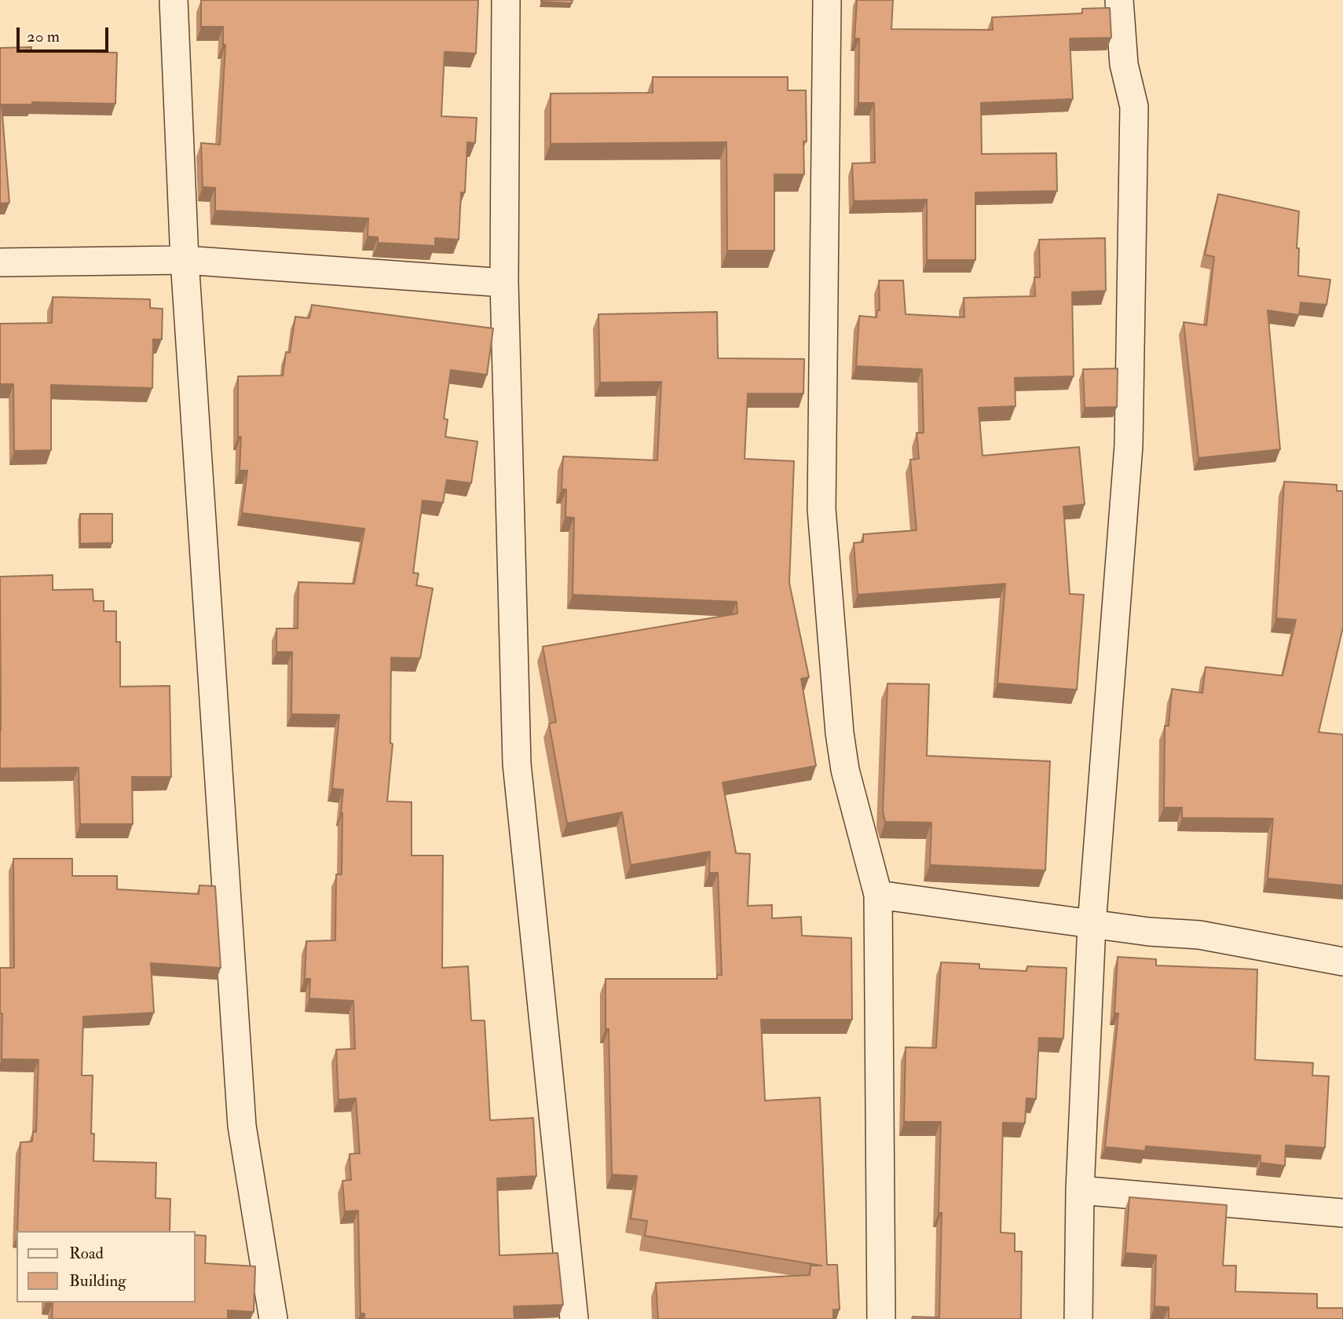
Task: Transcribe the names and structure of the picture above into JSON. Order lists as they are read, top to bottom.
{
  "legend": ["Road", "Building"],
  "scale_bar": "20 m"
}
